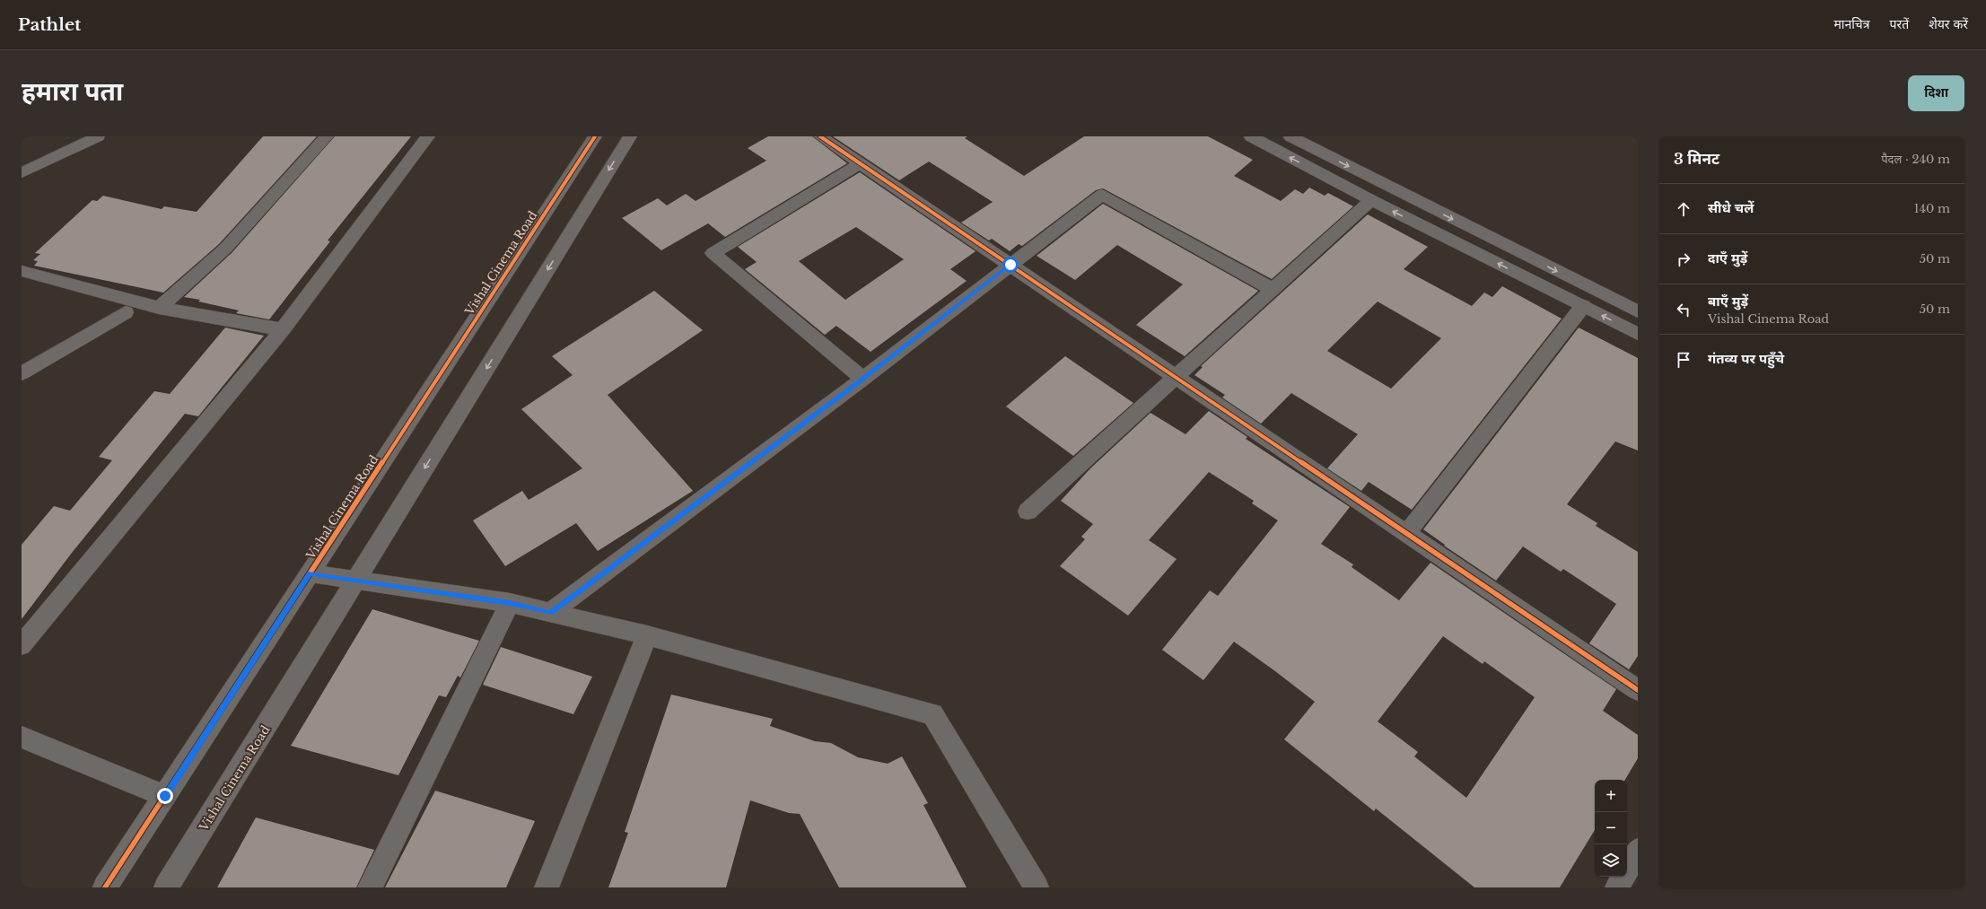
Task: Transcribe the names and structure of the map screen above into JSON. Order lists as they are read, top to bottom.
{
  "streets": {
    "street": ["Vishal Cinema Road"]
  },
  "page": {
    "header": "Pathlet",
    "nav": ["मानचित्र", "परतें", "शेयर करें"],
    "buttons": "दिशा",
    "title": "हमारा पता",
    "heading": ["3 मिनट", "पैदल · 240 m"],
    "list": [
      ["सीधे चलें", "140 m"],
      ["दाएँ मुड़ें", "50 m"],
      ["बाएँ मुड़ें", "Vishal Cinema Road", "50 m"],
      "गंतव्य पर पहुँचे"
    ],
    "map_buttons": ["+", "−"]
  }
}
